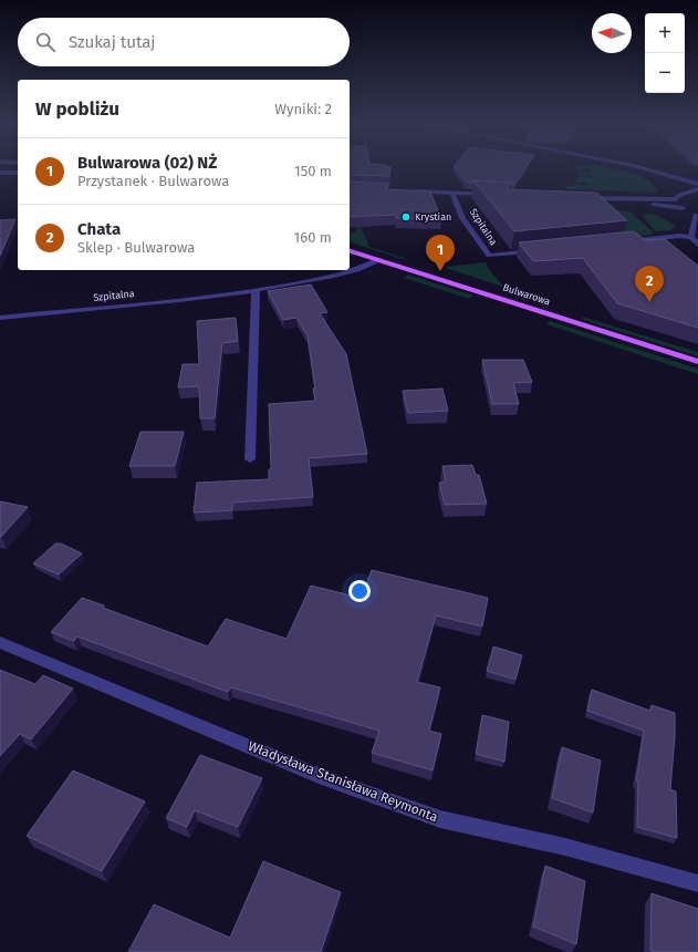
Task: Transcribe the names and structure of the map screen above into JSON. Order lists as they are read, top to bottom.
{
  "streets": {
    "main road": ["Bulwarowa"],
    "street": ["Szpitalna", "Władysława Stanisława Reymonta"]
  },
  "crossings": [
    ["Szpitalna", "Bulwarowa"]
  ],
  "places": ["Krystian"],
  "north": "left",
  "page": {
    "map_buttons": ["+", "−"],
    "search": "Szukaj tutaj",
    "heading": ["W pobliżu", "Wyniki: 2"],
    "list": [
      {
        "mark": "1",
        "name": "Bulwarowa (02) NŻ",
        "note": "Przystanek · Bulwarowa",
        "value": "150 m"
      },
      {
        "mark": "2",
        "name": "Chata",
        "note": "Sklep · Bulwarowa",
        "value": "160 m"
      }
    ],
    "pins": ["1", "2"]
  }
}
